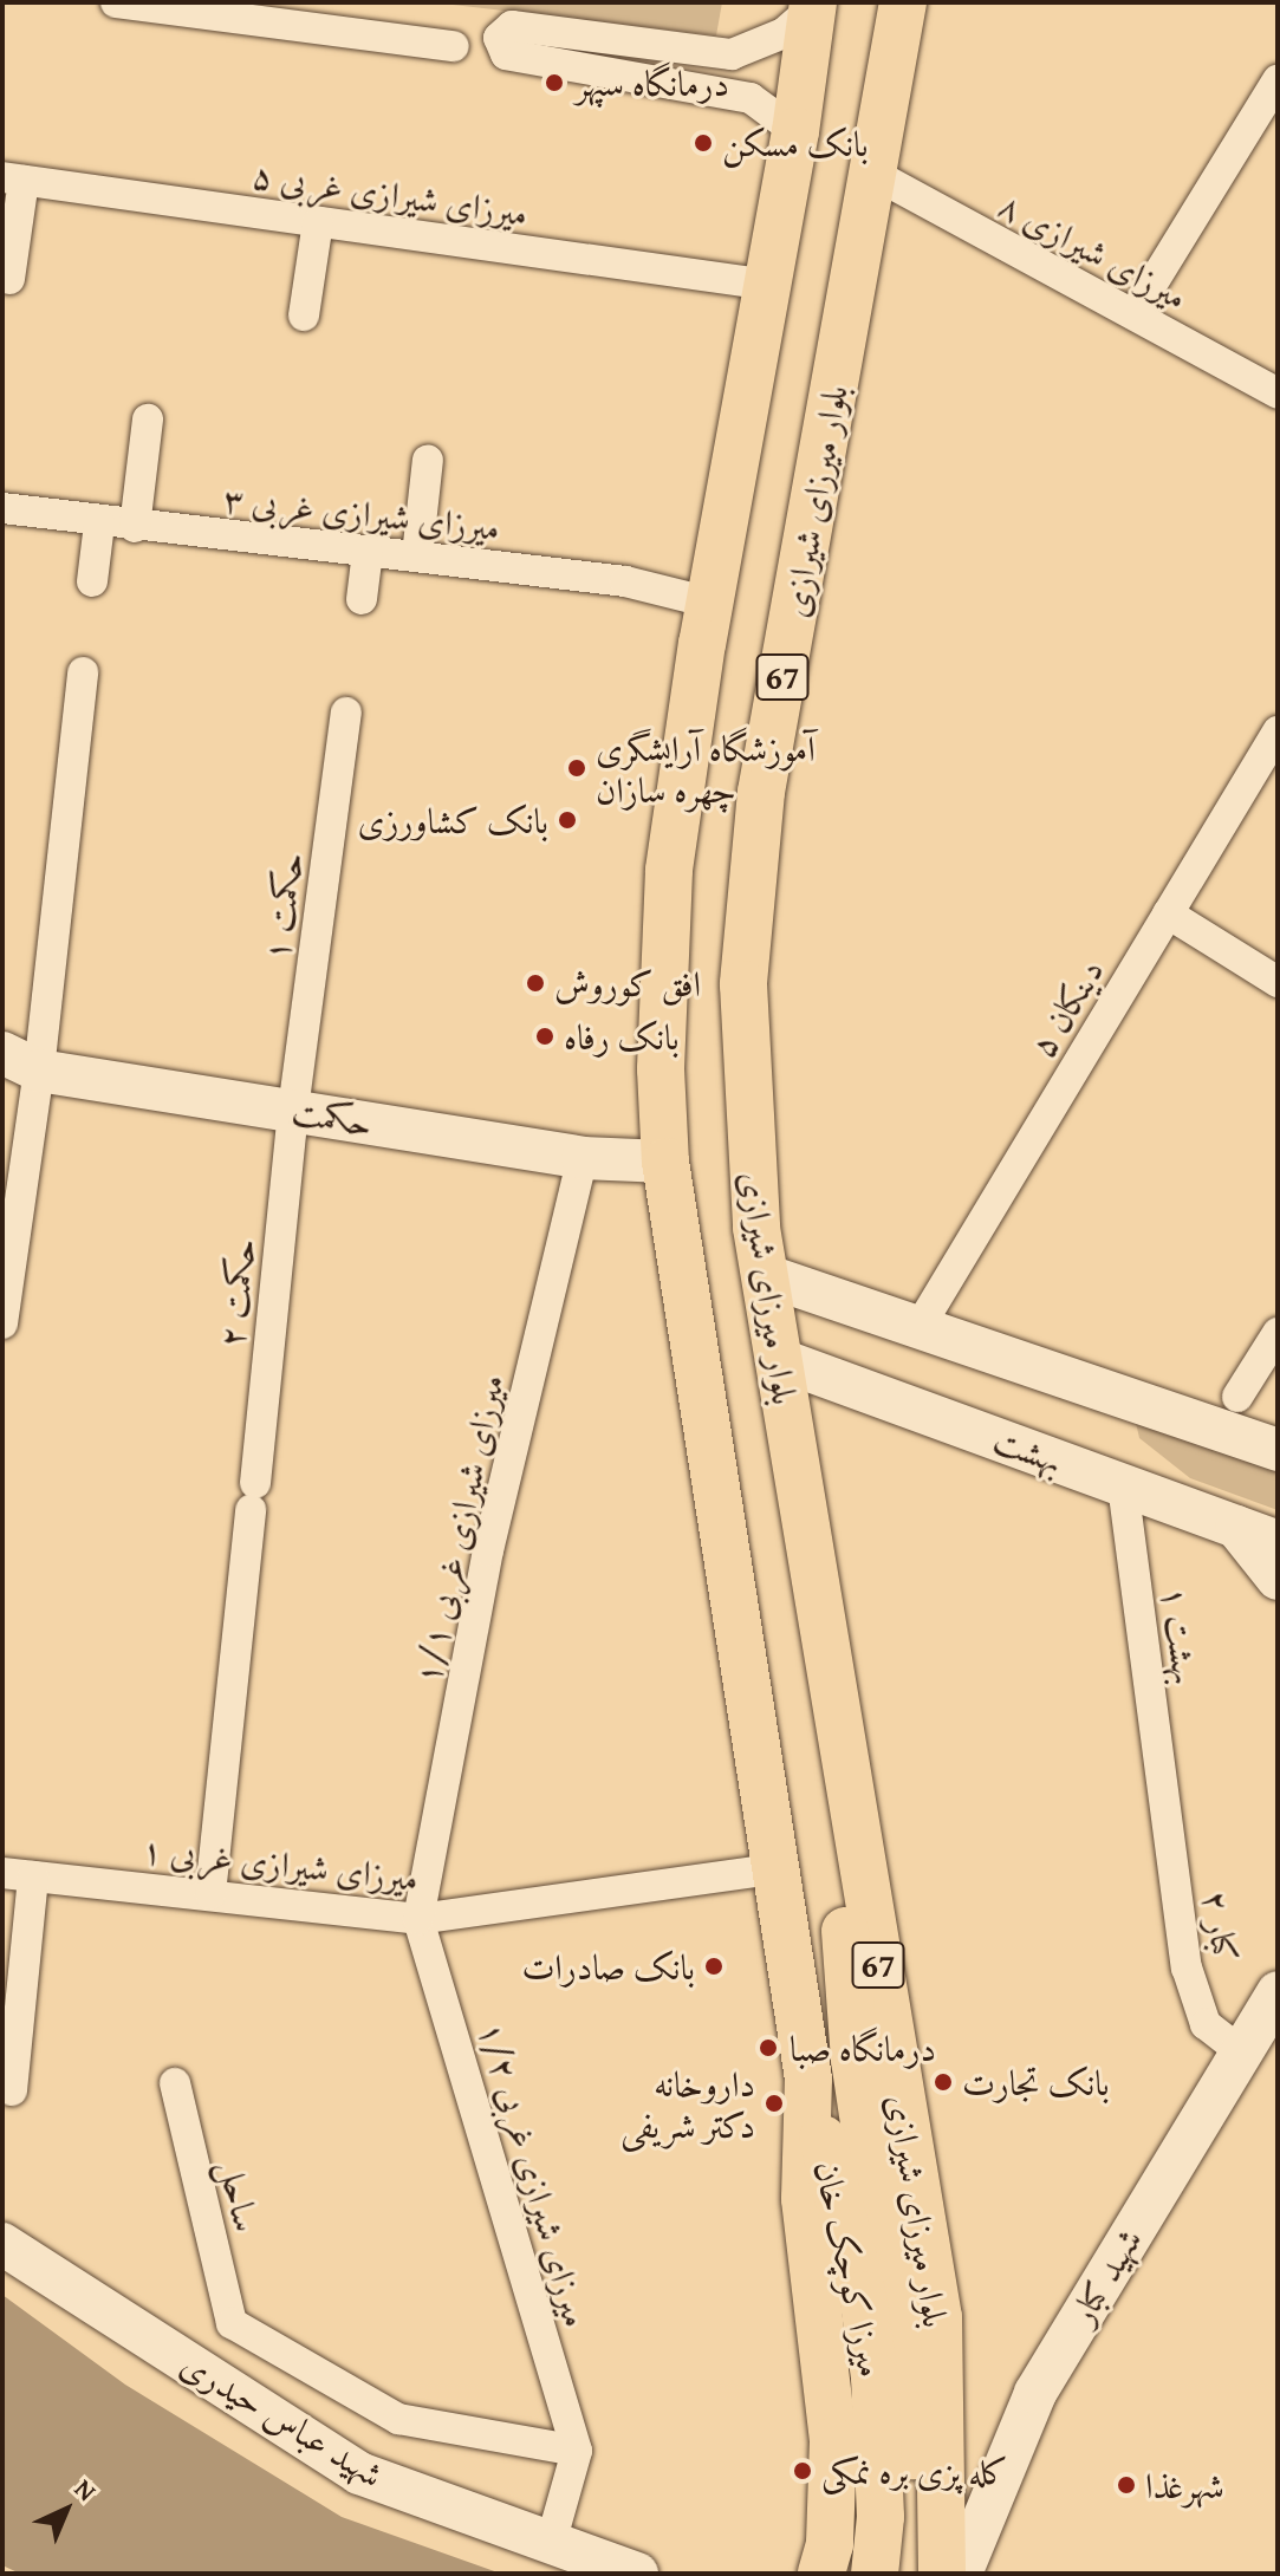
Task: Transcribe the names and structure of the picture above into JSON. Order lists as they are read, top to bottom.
{
  "streets": {
    "main road": ["بلوار میرزای شیرازی", "67", "میرزا کوچک خان"],
    "street": [
      "۵ میرزای شیرازی غربی",
      "۸ میرزای شیرازی",
      "۳ میرزای شیرازی غربی",
      "۱ حکمت",
      "۵ دینکان",
      "حکمت",
      "۲ حکمت",
      "بهشت",
      "۱/۱ میرزای شیرازی غربی",
      "۱ بهشت",
      "۱ میرزای شیرازی غربی",
      "۲ کبار",
      "۱/۲ میرزای شیرازی غربی",
      "ساحل",
      "شهید کبار",
      "شهید عباس حیدری"
    ]
  },
  "crossings": [
    ["۵ میرزای شیرازی غربی", "67"],
    ["۸ میرزای شیرازی", "بلوار میرزای شیرازی"],
    ["بلوار میرزای شیرازی", "بهشت"],
    ["۳ میرزای شیرازی غربی", "67"],
    ["67", "حکمت"],
    ["67", "۱ میرزای شیرازی غربی"],
    ["67", "میرزا کوچک خان"],
    ["۱ حکمت", "حکمت"],
    ["۱ حکمت", "۲ حکمت"],
    ["حکمت", "۲ حکمت"],
    ["حکمت", "۱/۱ میرزای شیرازی غربی"],
    ["۲ حکمت", "۱ میرزای شیرازی غربی"],
    ["بهشت", "۱ بهشت"],
    ["۱/۱ میرزای شیرازی غربی", "۱ میرزای شیرازی غربی"],
    ["۱/۱ میرزای شیرازی غربی", "۱/۲ میرزای شیرازی غربی"],
    ["۱ بهشت", "۲ کبار"],
    ["۱ میرزای شیرازی غربی", "۱/۲ میرزای شیرازی غربی"],
    ["۲ کبار", "شهید کبار"],
    ["۱/۲ میرزای شیرازی غربی", "ساحل"]
  ],
  "places": [
    "درمانگاه سپهر",
    "بانک مسکن",
    "آموزشگاه آرایشگری چهره سازان",
    "بانک کشاورزی",
    "افق کوروش",
    "بانک رفاه",
    "بانک صادرات",
    "درمانگاه صبا",
    "بانک تجارت",
    "داروخانه دکتر شریفی",
    "کله پزی بره نمکی",
    "شهرغذا"
  ],
  "north": "top right"
}
